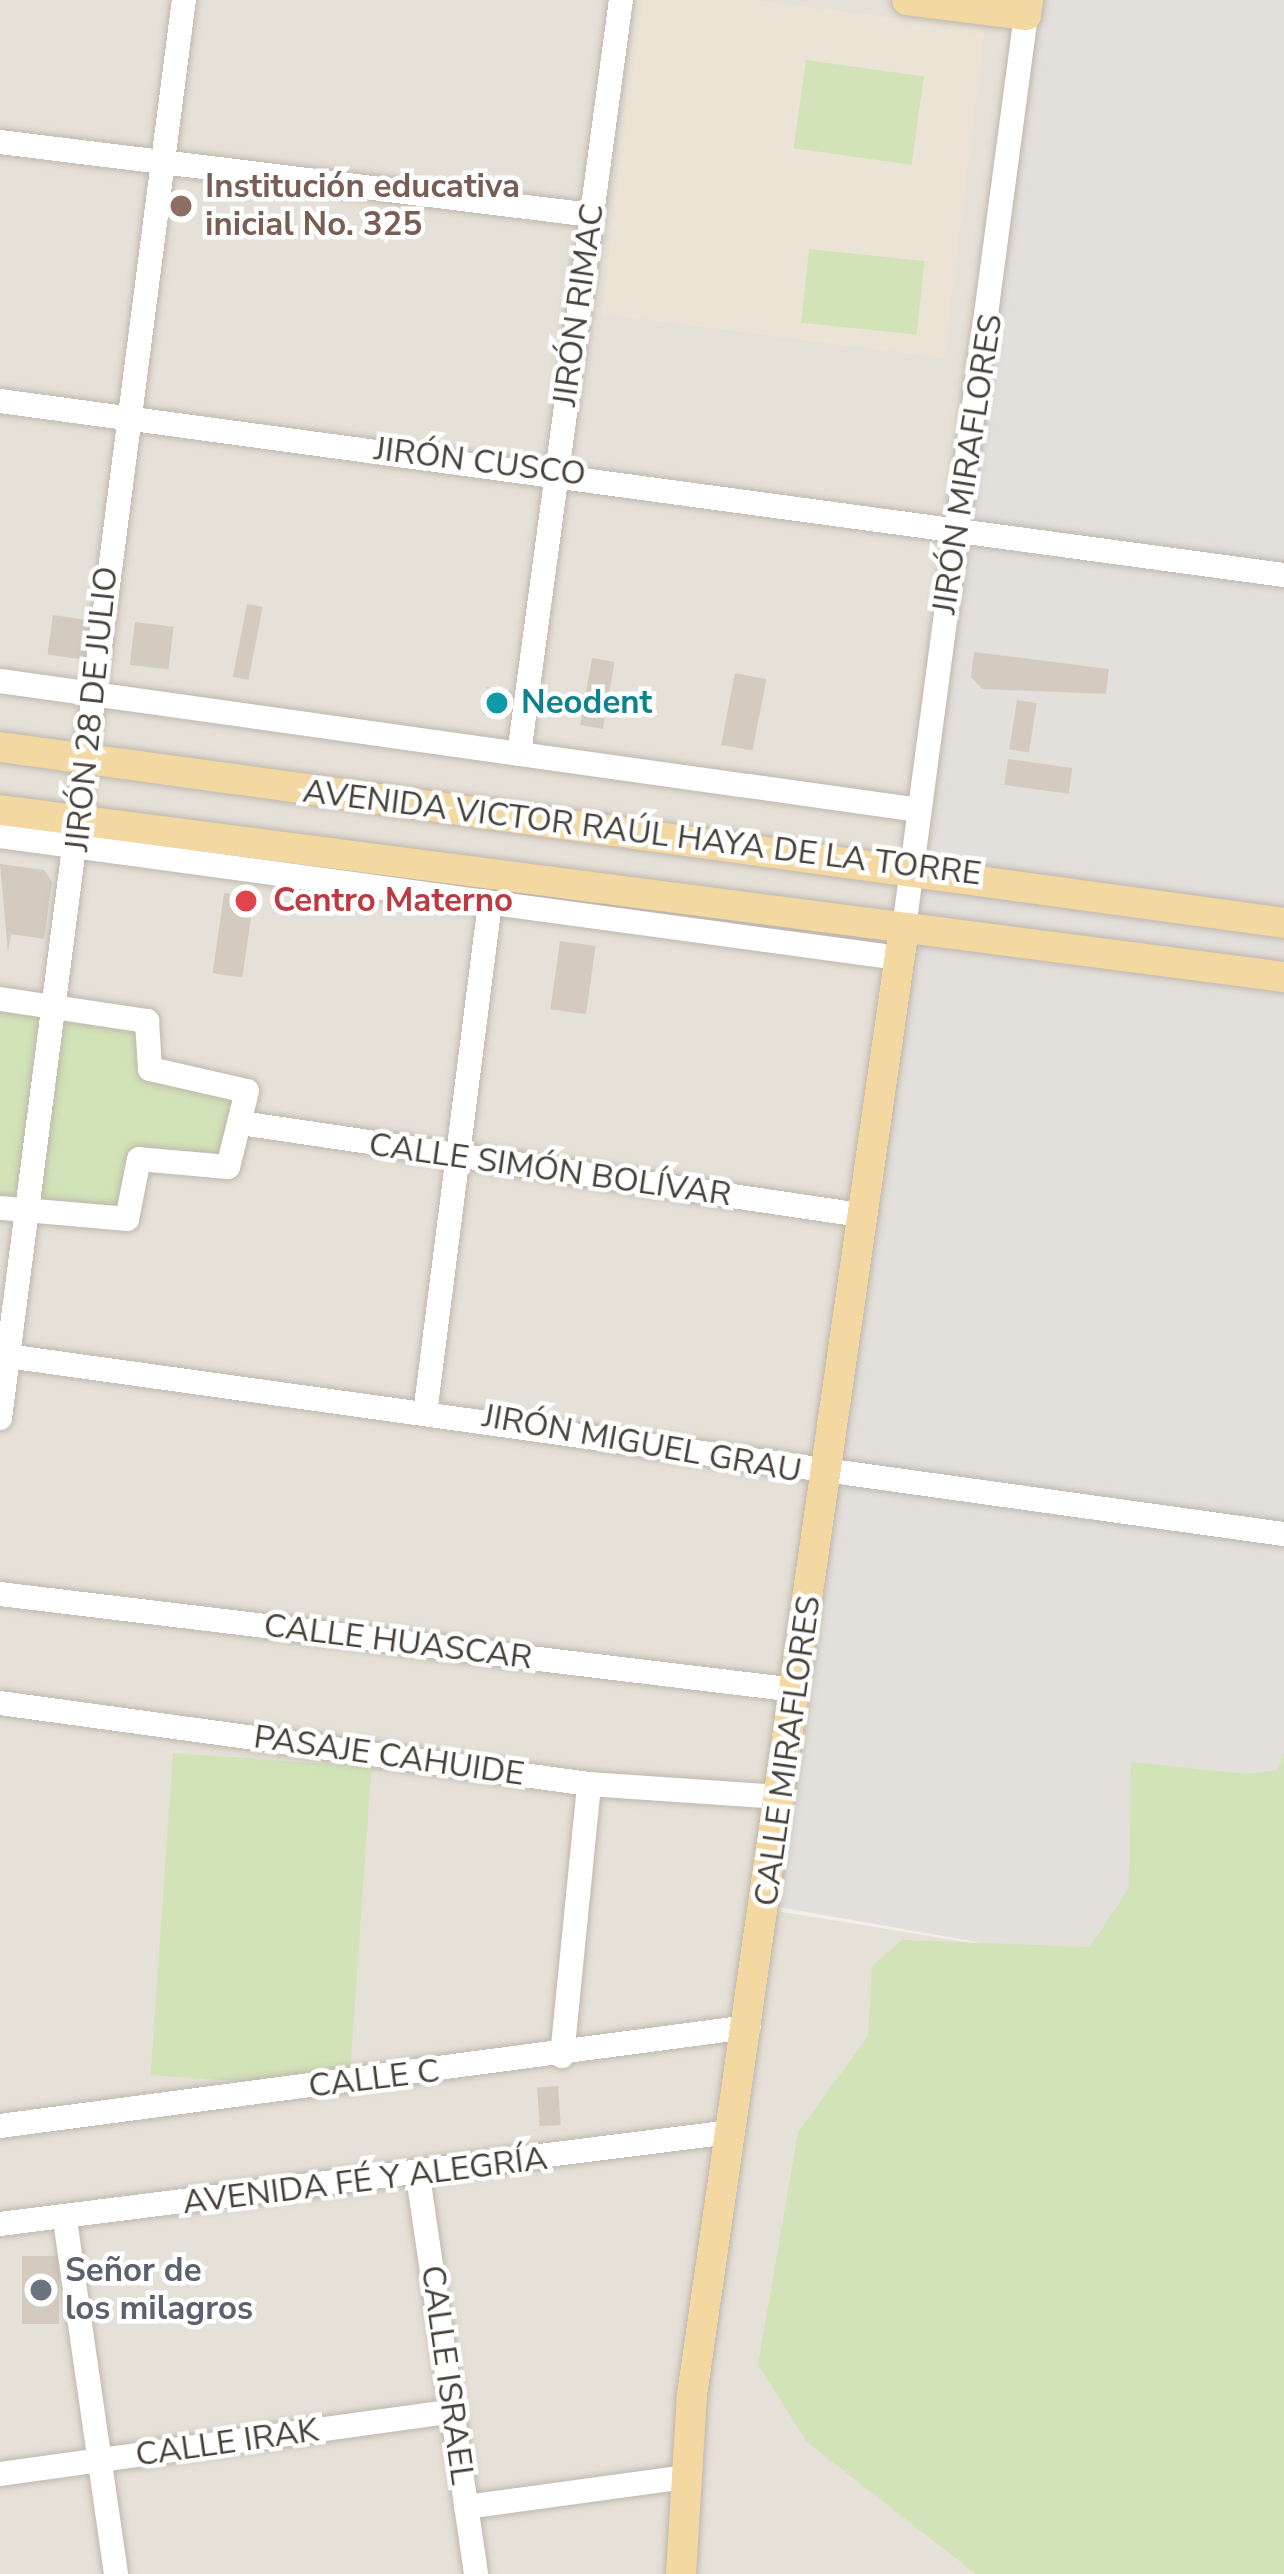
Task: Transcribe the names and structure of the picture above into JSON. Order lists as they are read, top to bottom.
{
  "streets": {
    "main road": ["AVENIDA VICTOR RAÚL HAYA DE LA TORRE", "CALLE MIRAFLORES"],
    "street": [
      "JIRÓN RIMAC",
      "JIRÓN CUSCO",
      "JIRÓN MIRAFLORES",
      "JIRÓN 28 DE JULIO",
      "CALLE SIMÓN BOLÍVAR",
      "JIRÓN MIGUEL GRAU",
      "CALLE HUASCAR",
      "PASAJE CAHUIDE",
      "CALLE C",
      "AVENIDA FÉ Y ALEGRÍA",
      "CALLE ISRAEL",
      "CALLE IRAK"
    ]
  },
  "crossings": [
    ["JIRÓN RIMAC", "JIRÓN CUSCO"],
    ["JIRÓN CUSCO", "JIRÓN MIRAFLORES"],
    ["JIRÓN CUSCO", "JIRÓN 28 DE JULIO"],
    ["JIRÓN MIRAFLORES", "AVENIDA VICTOR RAÚL HAYA DE LA TORRE"],
    ["JIRÓN MIRAFLORES", "CALLE MIRAFLORES"],
    ["JIRÓN 28 DE JULIO", "AVENIDA VICTOR RAÚL HAYA DE LA TORRE"],
    ["JIRÓN 28 DE JULIO", "JIRÓN MIGUEL GRAU"],
    ["AVENIDA VICTOR RAÚL HAYA DE LA TORRE", "CALLE MIRAFLORES"],
    ["CALLE SIMÓN BOLÍVAR", "CALLE MIRAFLORES"],
    ["JIRÓN MIGUEL GRAU", "CALLE MIRAFLORES"],
    ["CALLE HUASCAR", "CALLE MIRAFLORES"],
    ["CALLE MIRAFLORES", "PASAJE CAHUIDE"],
    ["CALLE MIRAFLORES", "CALLE C"],
    ["CALLE MIRAFLORES", "AVENIDA FÉ Y ALEGRÍA"],
    ["AVENIDA FÉ Y ALEGRÍA", "CALLE ISRAEL"],
    ["CALLE ISRAEL", "CALLE IRAK"]
  ],
  "places": [
    "Institución educativa inicial No. 325",
    "Neodent",
    "Centro Materno",
    "Señor de los milagros"
  ]
}
